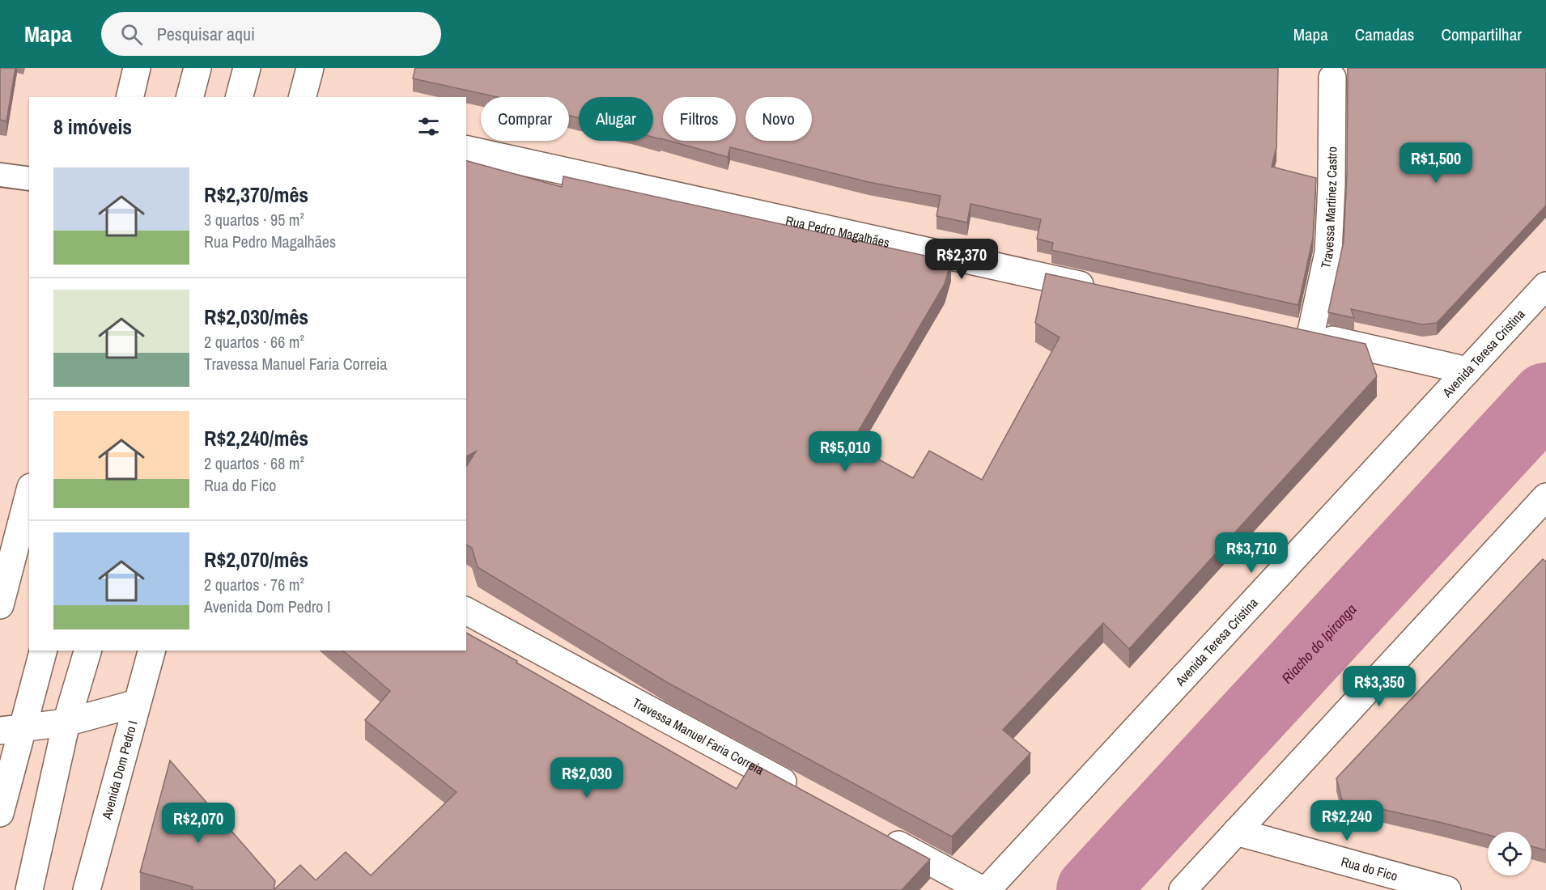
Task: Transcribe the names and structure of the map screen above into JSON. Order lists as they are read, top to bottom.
{
  "streets": {
    "main road": [
      "Travessa Martinez Castro",
      "Rua Pedro Magalhães",
      "Avenida Teresa Cristina",
      "Travessa Manuel Faria Correia",
      "Avenida Dom Pedro I",
      "Rua do Fico"
    ]
  },
  "crossings": [
    ["Travessa Martinez Castro", "Avenida Teresa Cristina"]
  ],
  "water": ["Riacho do Ipiranga"],
  "page": {
    "header": "Mapa",
    "search": "Pesquisar aqui",
    "nav": ["Mapa", "Camadas", "Compartilhar"],
    "chip": [
      "Comprar",
      "Alugar",
      "Filtros",
      "Novo"
    ],
    "heading": "8 imóveis",
    "price": [
      "R$1,500",
      "R$2,370",
      "R$5,010",
      "R$3,710",
      "R$3,350",
      "R$2,030",
      "R$2,240",
      "R$2,070"
    ],
    "list": [
      {
        "name": "R$2,370/mês",
        "note": "3 quartos · 95 m² · Rua Pedro Magalhães"
      },
      {
        "name": "R$2,030/mês",
        "note": "2 quartos · 66 m² · Travessa Manuel Faria Correia"
      },
      {
        "name": "R$2,240/mês",
        "note": "2 quartos · 68 m² · Rua do Fico"
      },
      {
        "name": "R$2,070/mês",
        "note": "2 quartos · 76 m² · Avenida Dom Pedro I"
      }
    ]
  }
}
